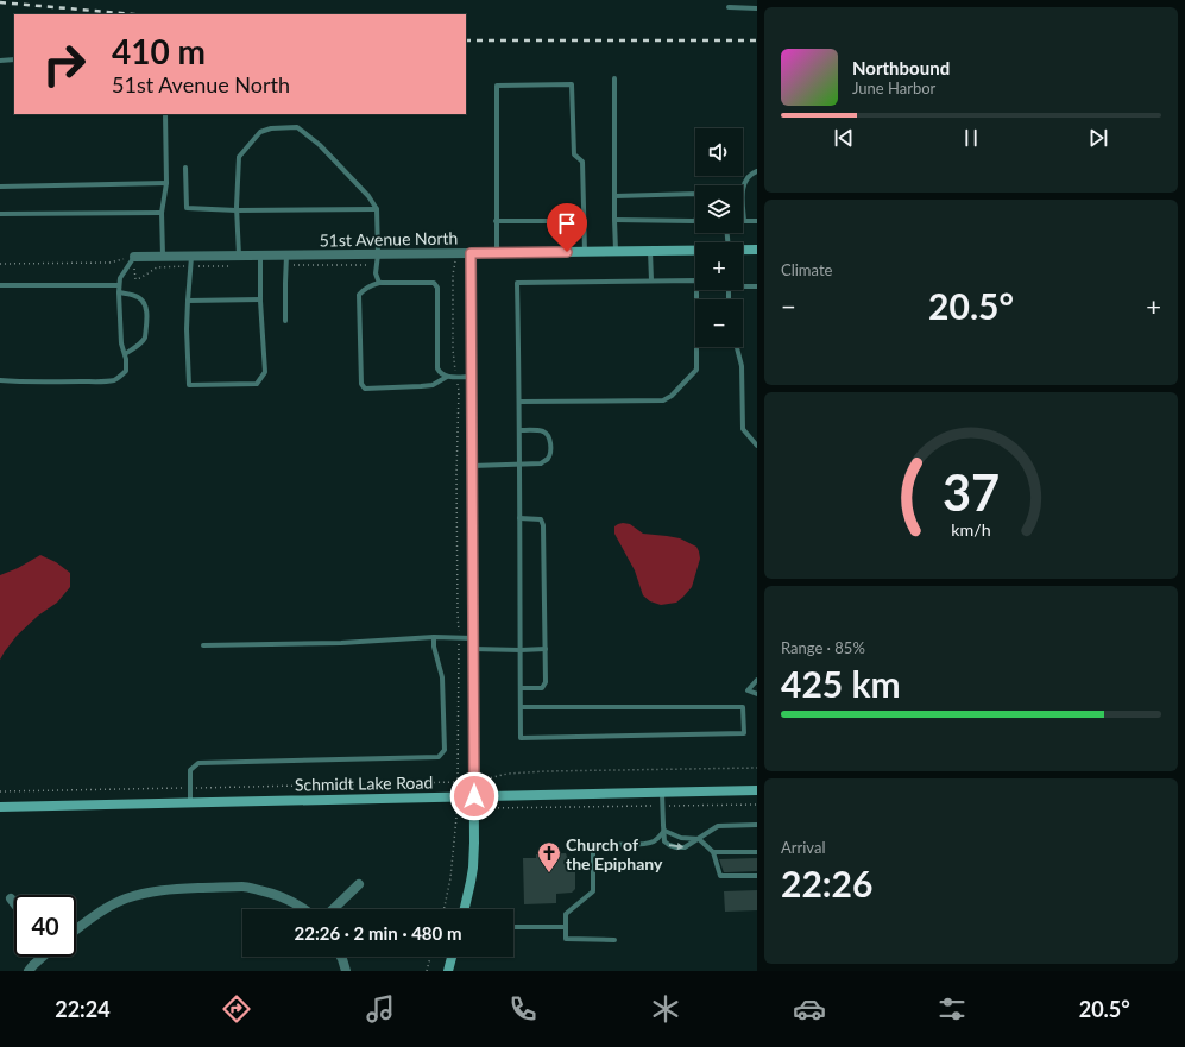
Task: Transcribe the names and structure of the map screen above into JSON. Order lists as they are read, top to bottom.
{
  "streets": {
    "street": ["51st Avenue North", "Schmidt Lake Road"]
  },
  "places": {
    "church": ["Church of the Epiphany"]
  },
  "page": {
    "turn": ["410 m", "51st Avenue North"],
    "song": ["Northbound", "June Harbor"],
    "map_buttons": ["+", "−"],
    "tile": [
      "Climate",
      ["Range · 85%", "425 km"],
      ["Arrival", "22:26"]
    ],
    "heat": ["−", "20.5°", "+"],
    "limit": "40",
    "trip": "22:26 · 2 min · 480 m",
    "tabs": ["22:24", "20.5°"],
    "gauge": ["37", "km/h"]
  }
}
